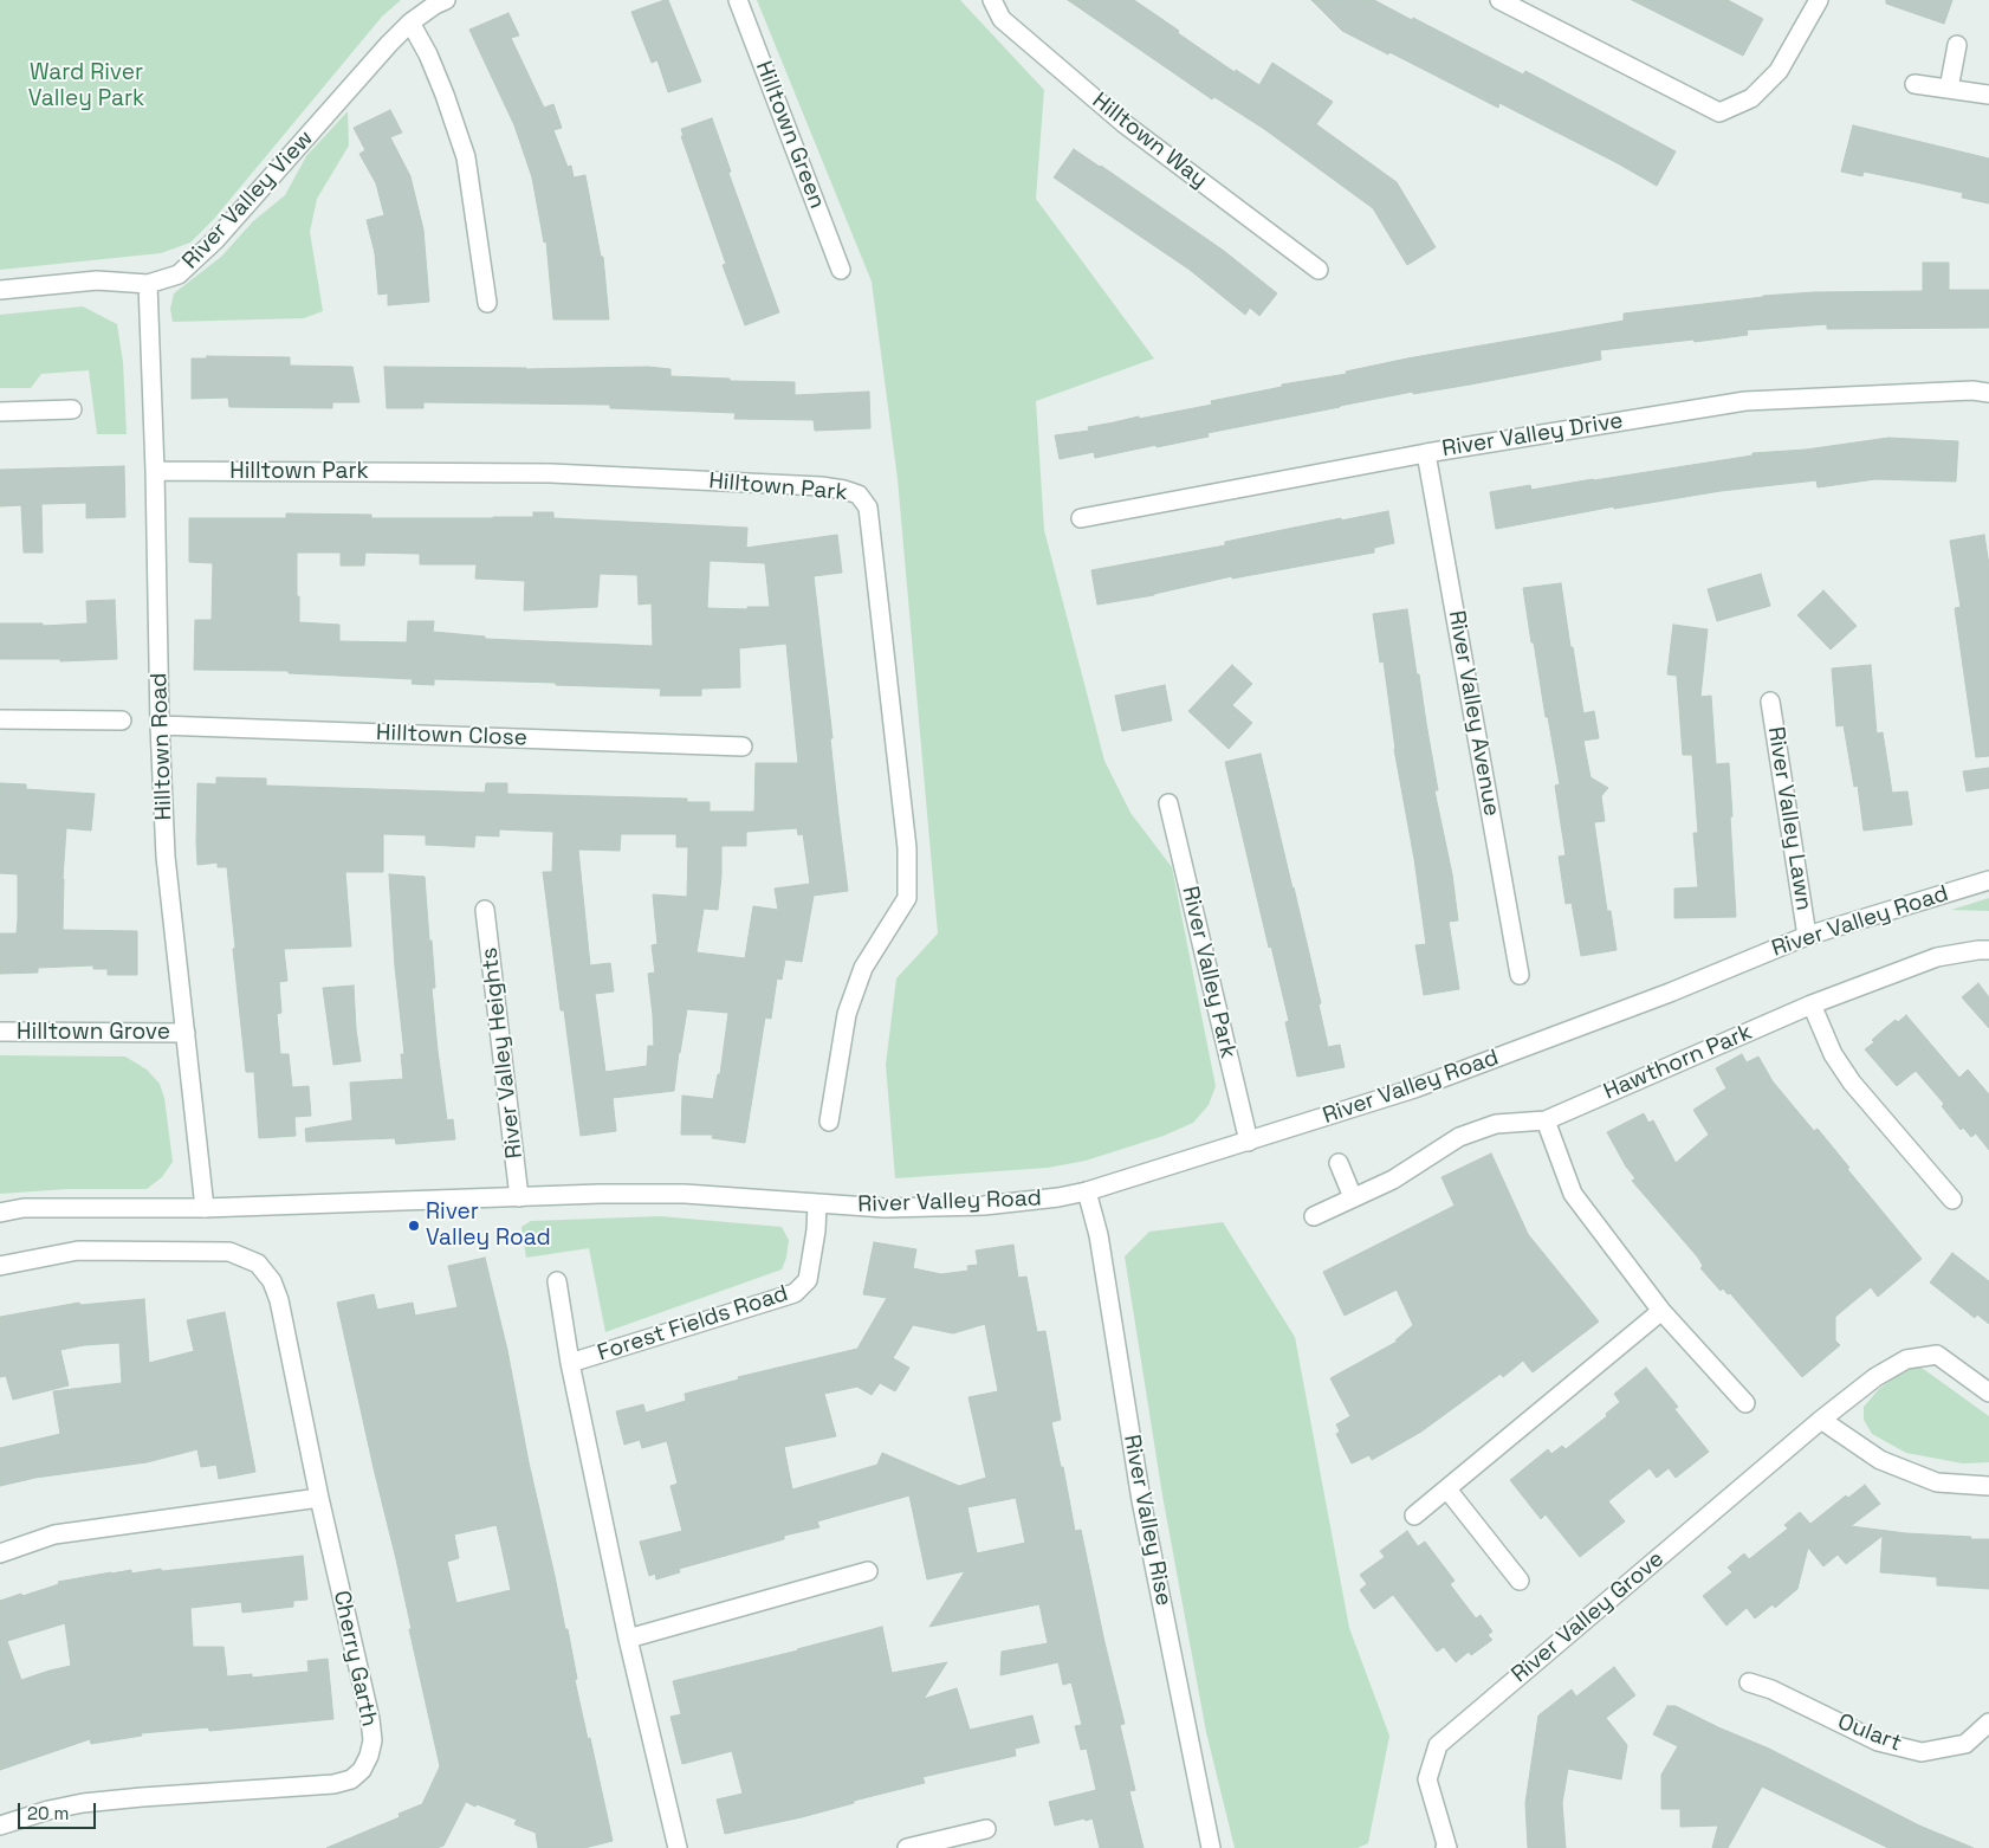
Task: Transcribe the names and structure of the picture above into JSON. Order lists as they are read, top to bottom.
{
  "streets": {
    "street": [
      "Hilltown Green",
      "Hilltown Way",
      "River Valley View",
      "River Valley Drive",
      "Hilltown Park",
      "River Valley Avenue",
      "Hilltown Close",
      "Hilltown Road",
      "River Valley Lawn",
      "River Valley Road",
      "River Valley Park",
      "Hilltown Grove",
      "River Valley Heights",
      "Hawthorn Park",
      "Forest Fields Road",
      "River Valley Rise",
      "River Valley Grove",
      "Cherry Garth",
      "Oulart"
    ]
  },
  "crossings": [
    ["River Valley View", "Hilltown Road"],
    ["River Valley Drive", "River Valley Avenue"],
    ["Hilltown Park", "Hilltown Road"],
    ["Hilltown Close", "Hilltown Road"],
    ["Hilltown Road", "River Valley Road"],
    ["Hilltown Road", "Hilltown Grove"],
    ["River Valley Lawn", "River Valley Road"],
    ["River Valley Road", "River Valley Park"],
    ["River Valley Road", "River Valley Heights"],
    ["River Valley Road", "Forest Fields Road"],
    ["River Valley Road", "River Valley Rise"]
  ],
  "parks": ["Ward River Valley Park"],
  "places": ["River Valley Road"],
  "scale_bar": "20 m"
}
